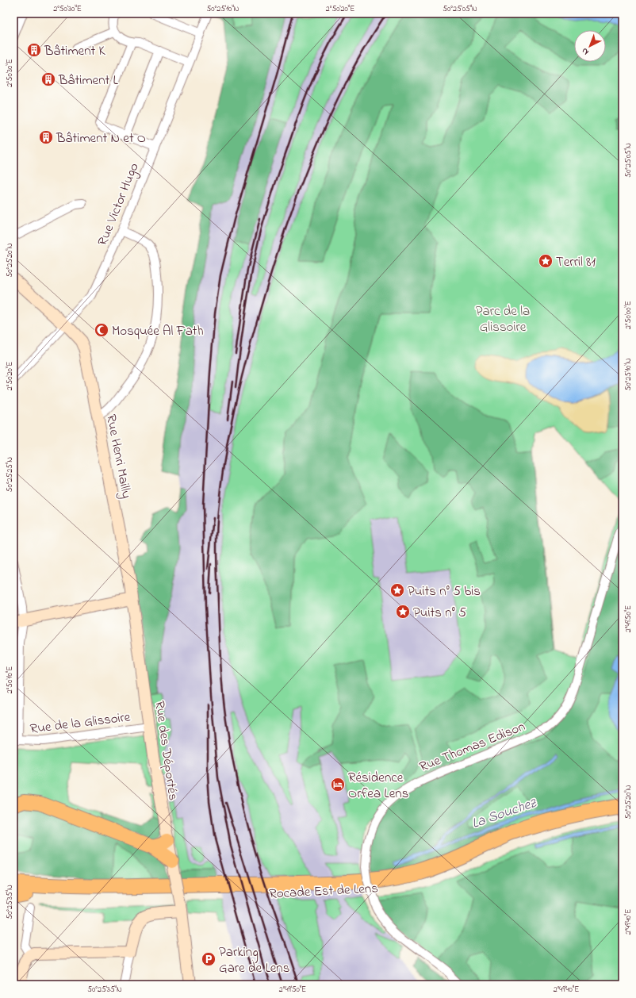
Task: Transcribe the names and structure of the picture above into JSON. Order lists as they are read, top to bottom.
{
  "streets": {
    "highway": ["Rocade Est de Lens"],
    "street": [
      "Rue Victor Hugo",
      "Rue Henri Mailly",
      "Rue de la Glissoire",
      "Rue Thomas Edison",
      "Rue des Déportés"
    ]
  },
  "crossings": [
    ["Rue Victor Hugo", "Rue Henri Mailly"],
    ["Rue Henri Mailly", "Rue des Déportés"],
    ["Rue de la Glissoire", "Rue des Déportés"]
  ],
  "water": ["La Souchez"],
  "parks": ["Parc de la Glissoire"],
  "places": {
    "building": ["Bâtiment K", "Bâtiment L", "Bâtiment N et O"],
    "place": ["Terril 81", "Puits n° 5 bis", "Puits n° 5"],
    "mosque": ["Mosquée Al Fath"],
    "hotel": ["Résidence Orfea Lens"],
    "parking": ["Parking Gare de Lens"]
  },
  "north": "bottom left",
  "coordinates": [
    "2°50'30\"E",
    "50°25'10\"N",
    "2°50'20\"E",
    "50°25'05\"N",
    "50°25'20\"N",
    "2°50'00\"E",
    "50°25'25\"N",
    "2°49'50\"E",
    "2°50'10\"E",
    "50°25'35\"N",
    "2°49'40\"E"
  ]
}
